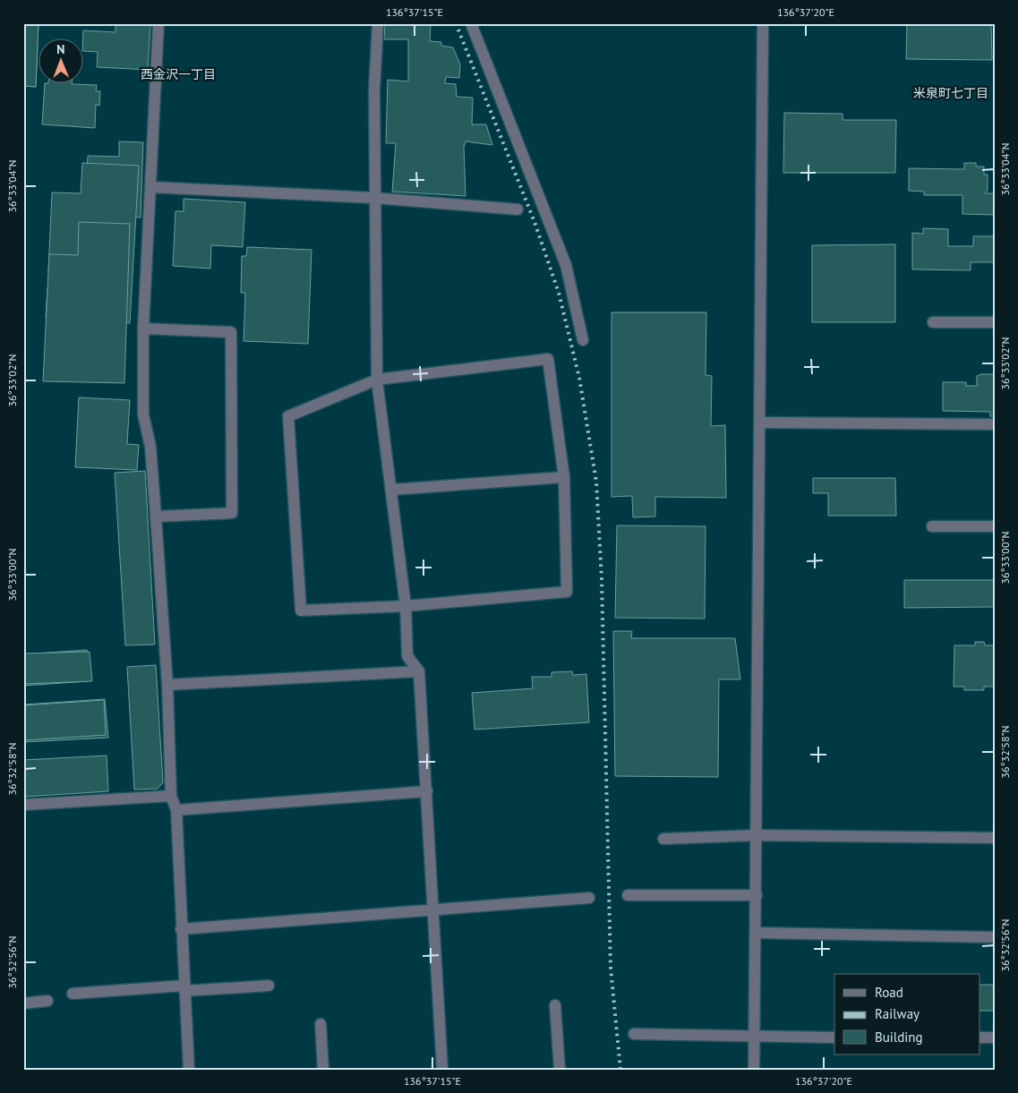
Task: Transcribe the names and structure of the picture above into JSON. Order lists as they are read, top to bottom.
{
  "districts": ["西金沢一丁目", "米泉町七丁目"],
  "legend": ["Road", "Railway", "Building"],
  "north": "top",
  "coordinates": [
    "136°37'15\"E",
    "136°37'20\"E",
    "36°33'04\"N",
    "36°33'02\"N",
    "36°33'00\"N",
    "36°32'58\"N",
    "36°32'56\"N"
  ]
}
